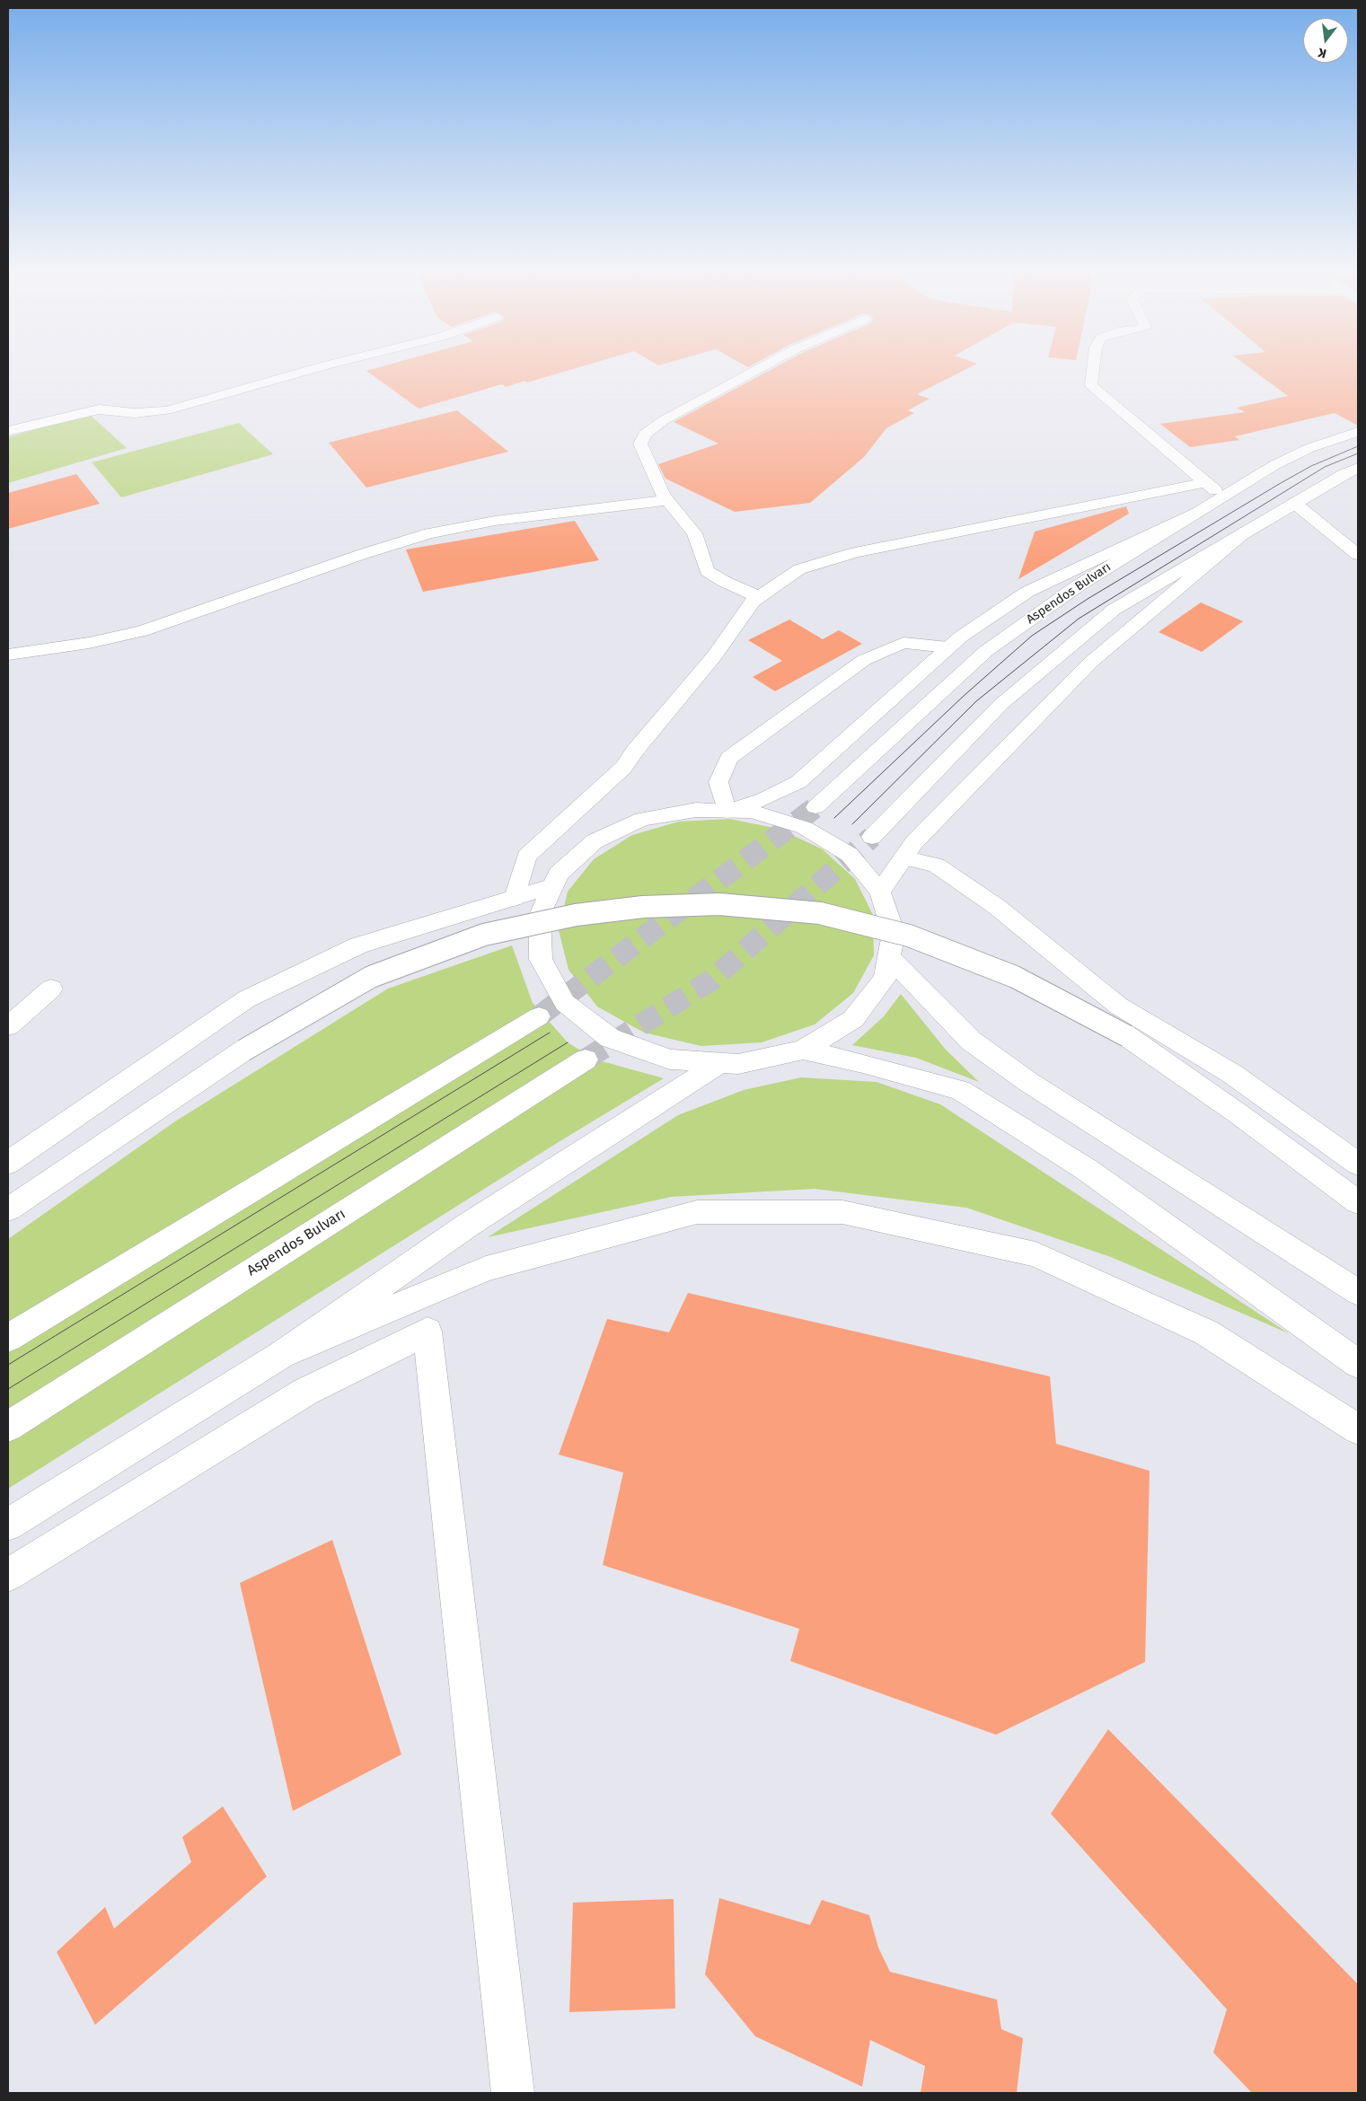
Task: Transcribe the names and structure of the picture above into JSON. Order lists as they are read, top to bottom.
{
  "streets": {
    "main road": ["Aspendos Bulvarı"]
  },
  "north": "bottom"
}
